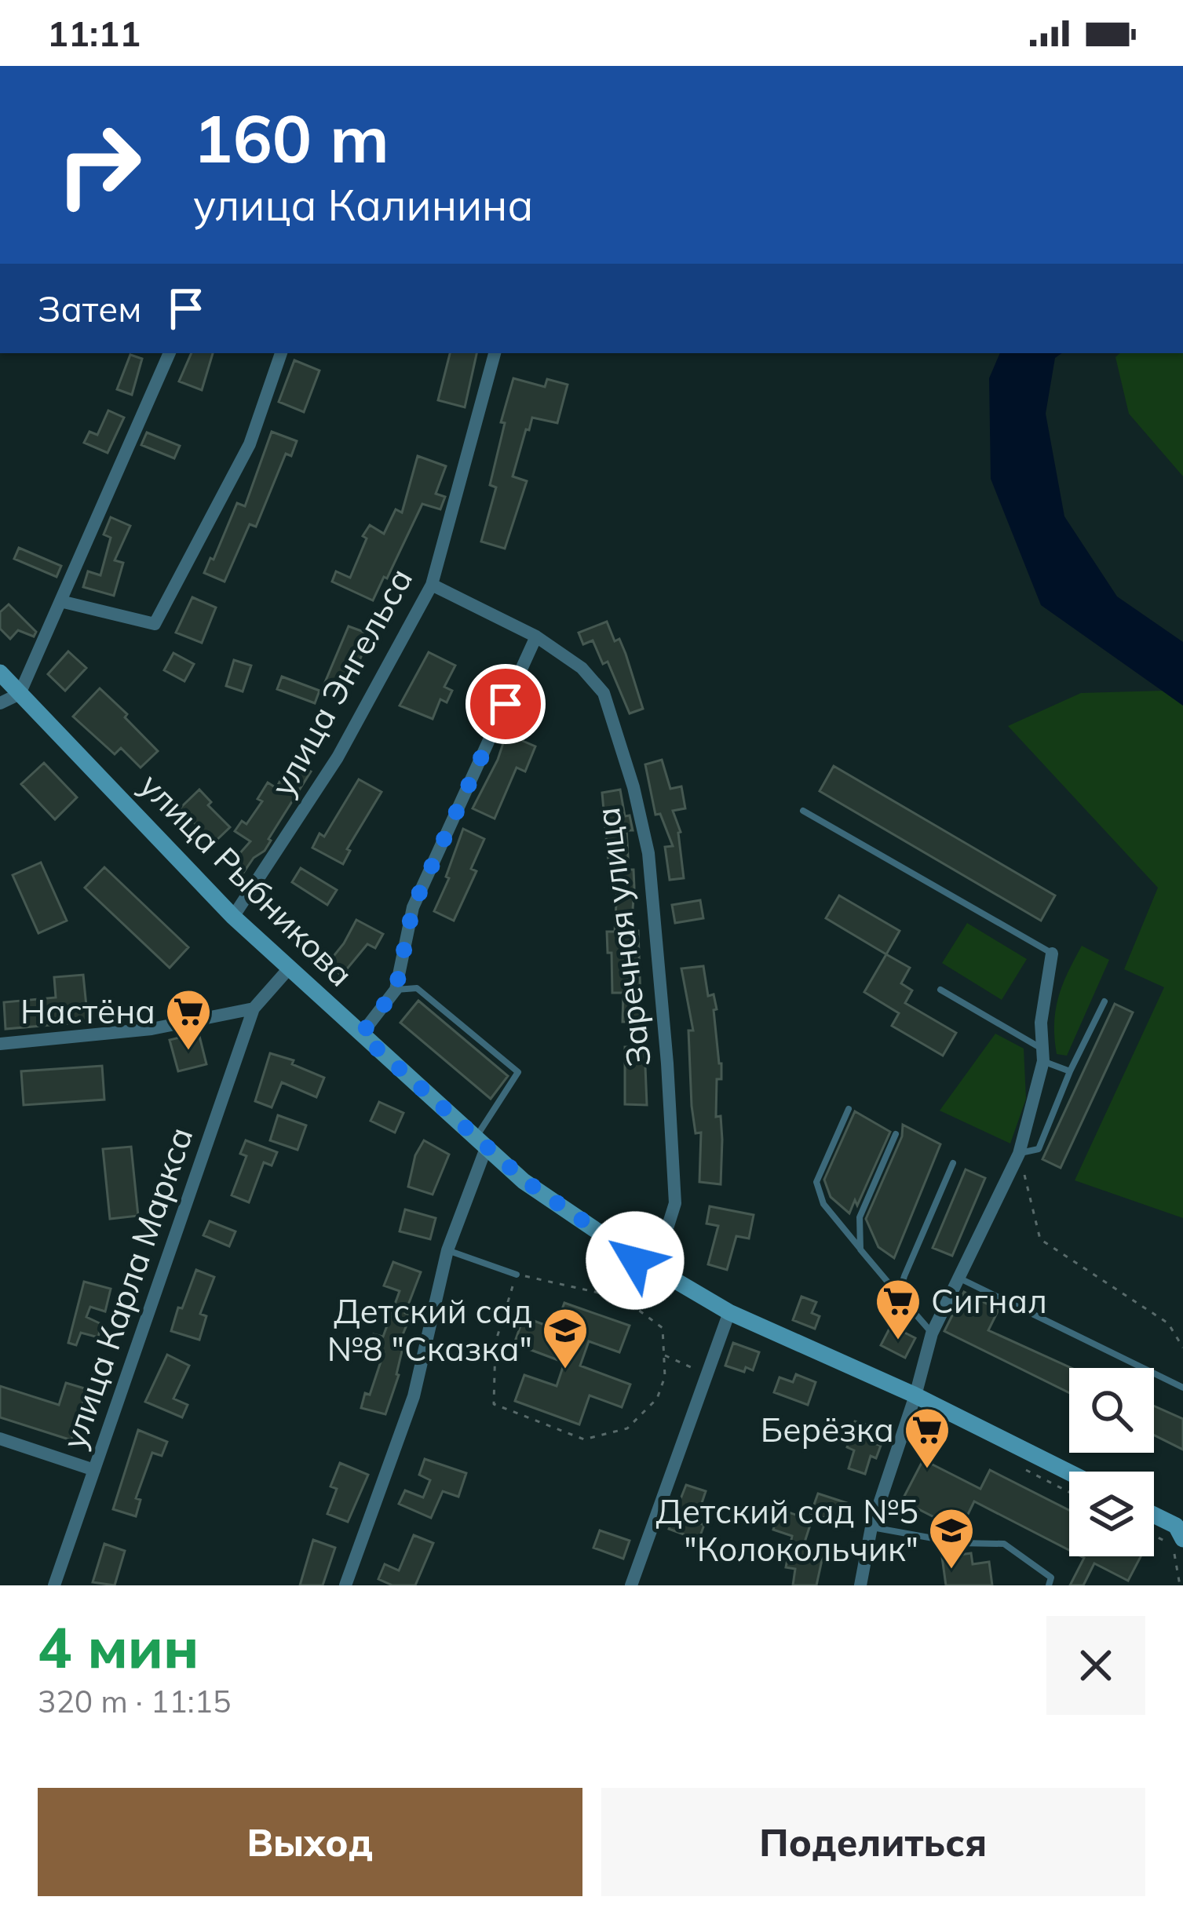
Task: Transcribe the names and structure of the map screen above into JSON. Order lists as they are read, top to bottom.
{
  "streets": {
    "street": [
      "улица Энгельса",
      "улица Рыбникова",
      "Заречная улица",
      "улица Карла Маркса"
    ]
  },
  "crossings": [
    ["улица Энгельса", "улица Рыбникова"],
    ["улица Энгельса", "Заречная улица"],
    ["улица Рыбникова", "Заречная улица"]
  ],
  "places": {
    "supermarket": ["Настёна", "Сигнал", "Берёзка"],
    "school or university": ["Детский сад №8 \"Сказка\"", "Детский сад №5 \"Колокольчик\""]
  },
  "page": {
    "status": "11:11",
    "turn": ["160 m", "улица Калинина"],
    "then": "Затем",
    "heading": ["4 мин", "320 m · 11:15"],
    "buttons": ["Выход", "Поделиться"]
  }
}
